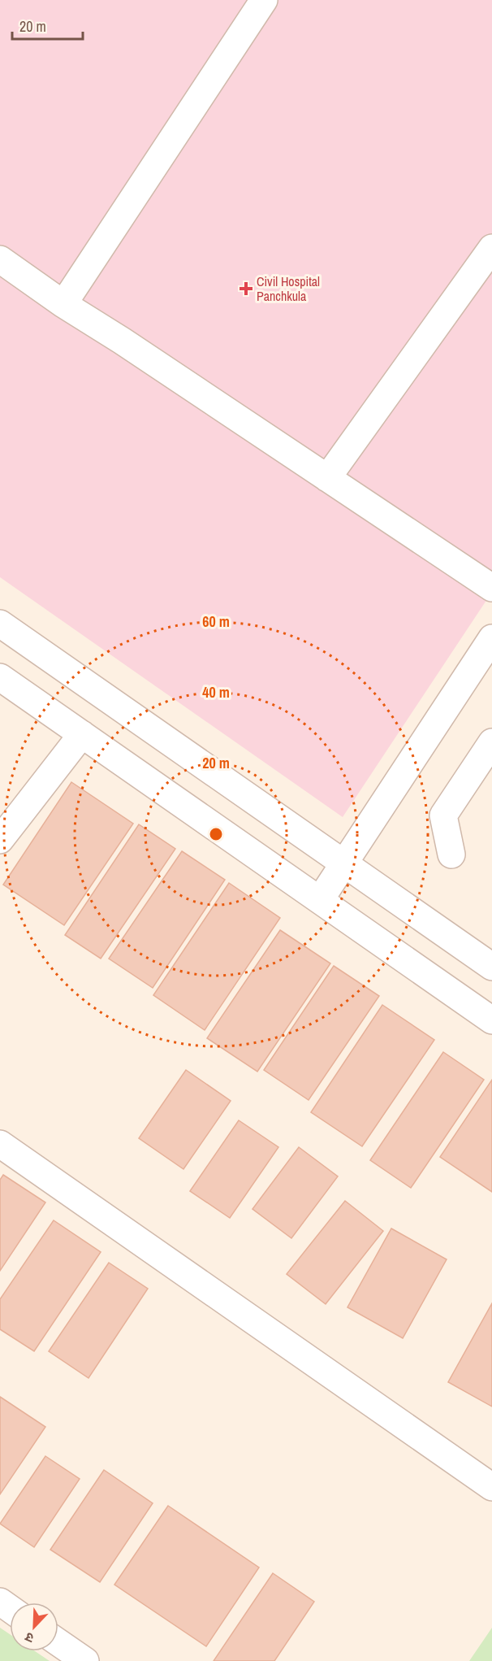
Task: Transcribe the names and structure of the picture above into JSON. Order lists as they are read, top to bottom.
{
  "places": {
    "health": ["Civil Hospital Panchkula"]
  },
  "scale_bar": "20 m",
  "north": "bottom left",
  "rings": ["60 m", "40 m", "20 m"]
}
